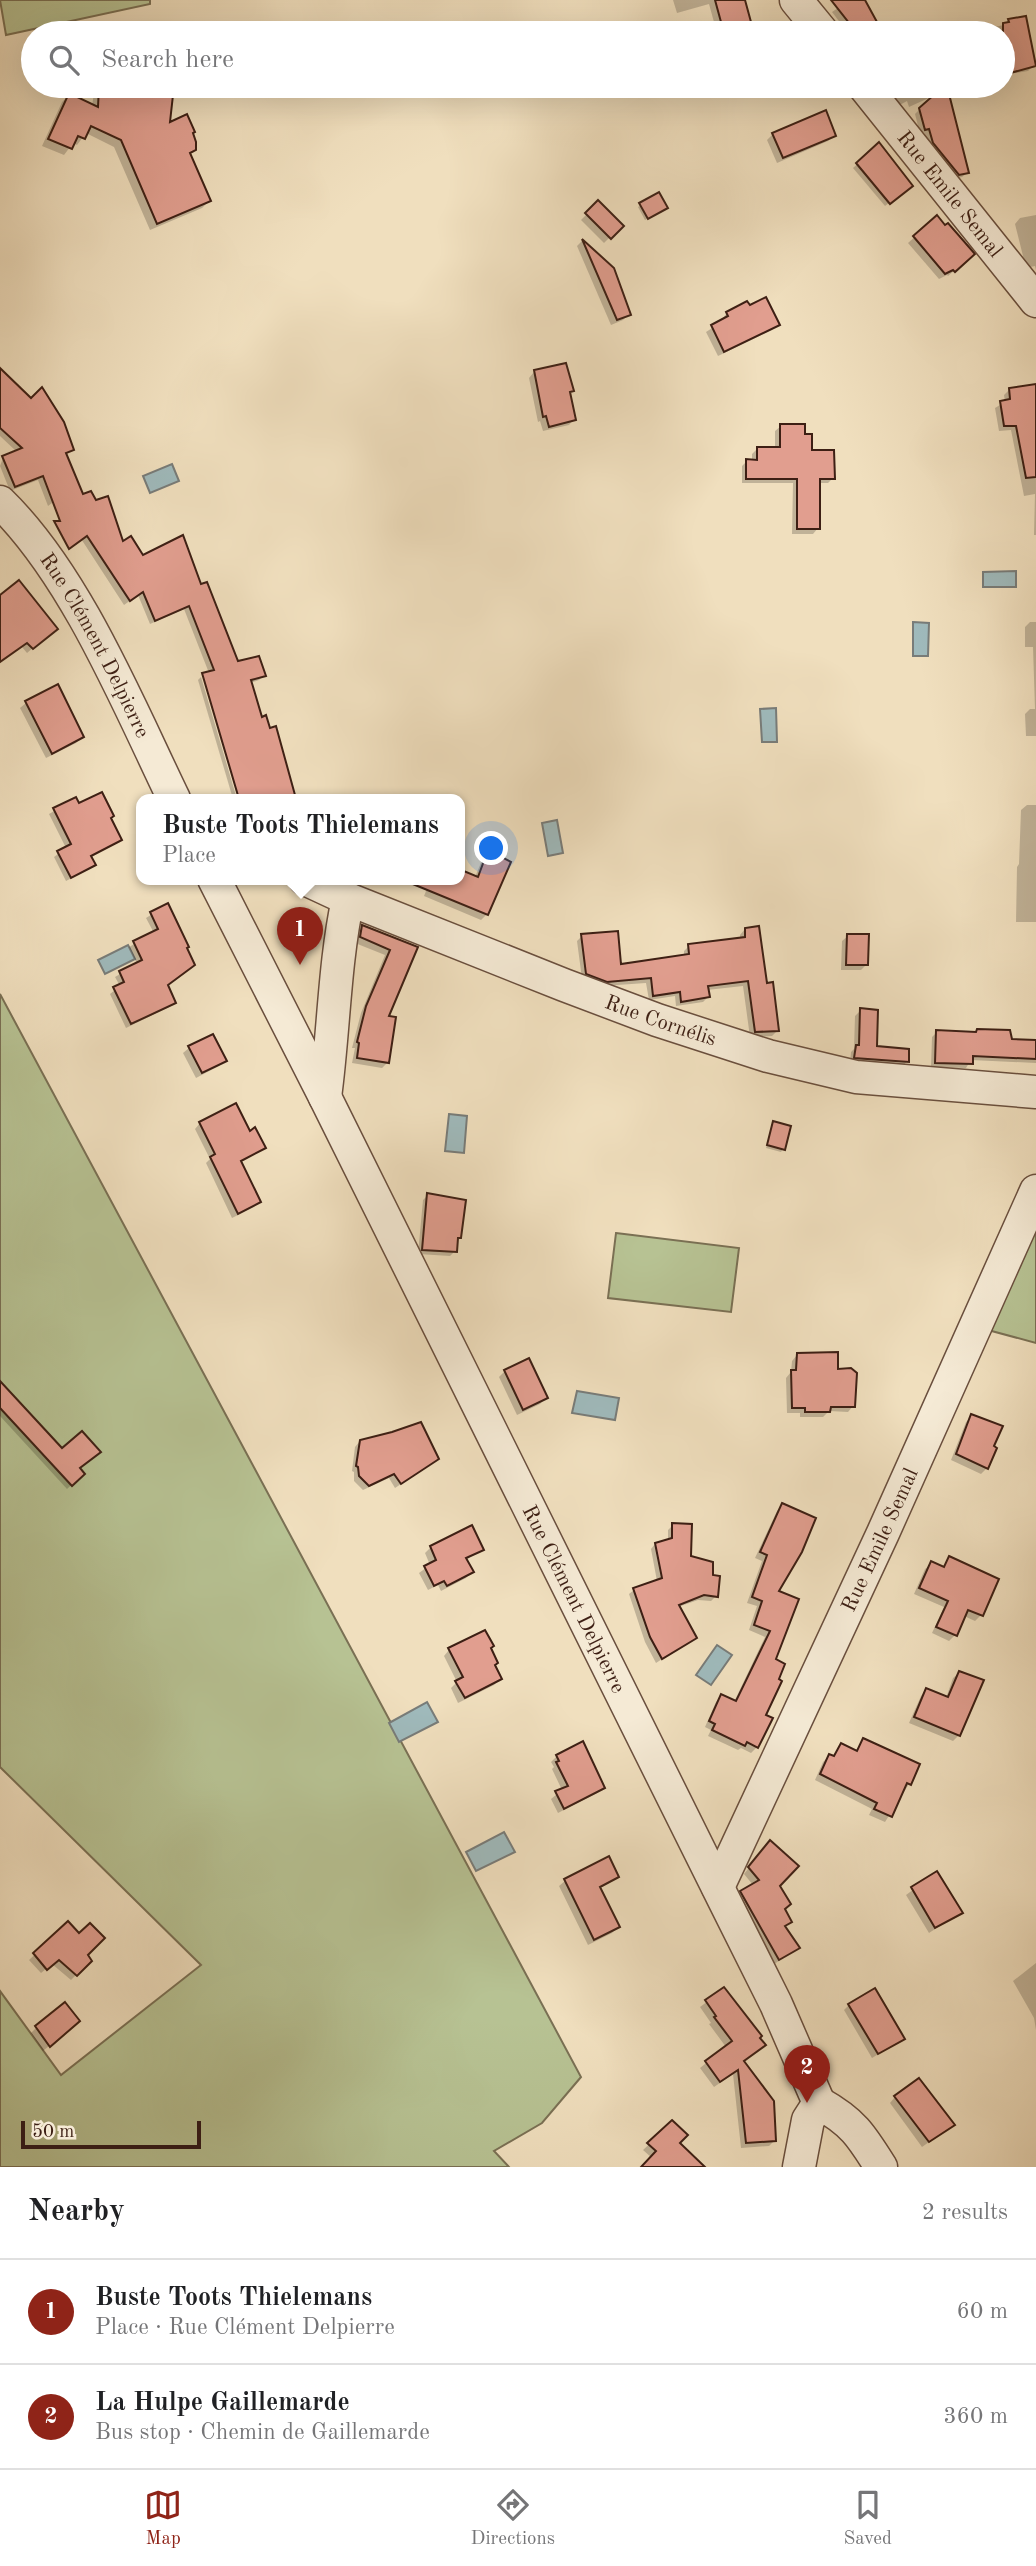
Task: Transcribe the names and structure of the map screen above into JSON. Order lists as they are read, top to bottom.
{
  "streets": {
    "street": ["Rue Emile Semal", "Rue Clément Delpierre", "Rue Cornélis"]
  },
  "crossings": [
    ["Rue Emile Semal", "Rue Clément Delpierre"]
  ],
  "scale_bar": "50 m",
  "page": {
    "search": "Search here",
    "popup": ["Buste Toots Thielemans", "Place"],
    "pins": ["1", "2"],
    "scale": "50 m",
    "heading": ["Nearby", "2 results"],
    "list": [
      {
        "mark": "1",
        "name": "Buste Toots Thielemans",
        "note": "Place · Rue Clément Delpierre",
        "value": "60 m"
      },
      {
        "mark": "2",
        "name": "La Hulpe Gaillemarde",
        "note": "Bus stop · Chemin de Gaillemarde",
        "value": "360 m"
      }
    ],
    "nav": ["Map", "Directions", "Saved"]
  }
}
